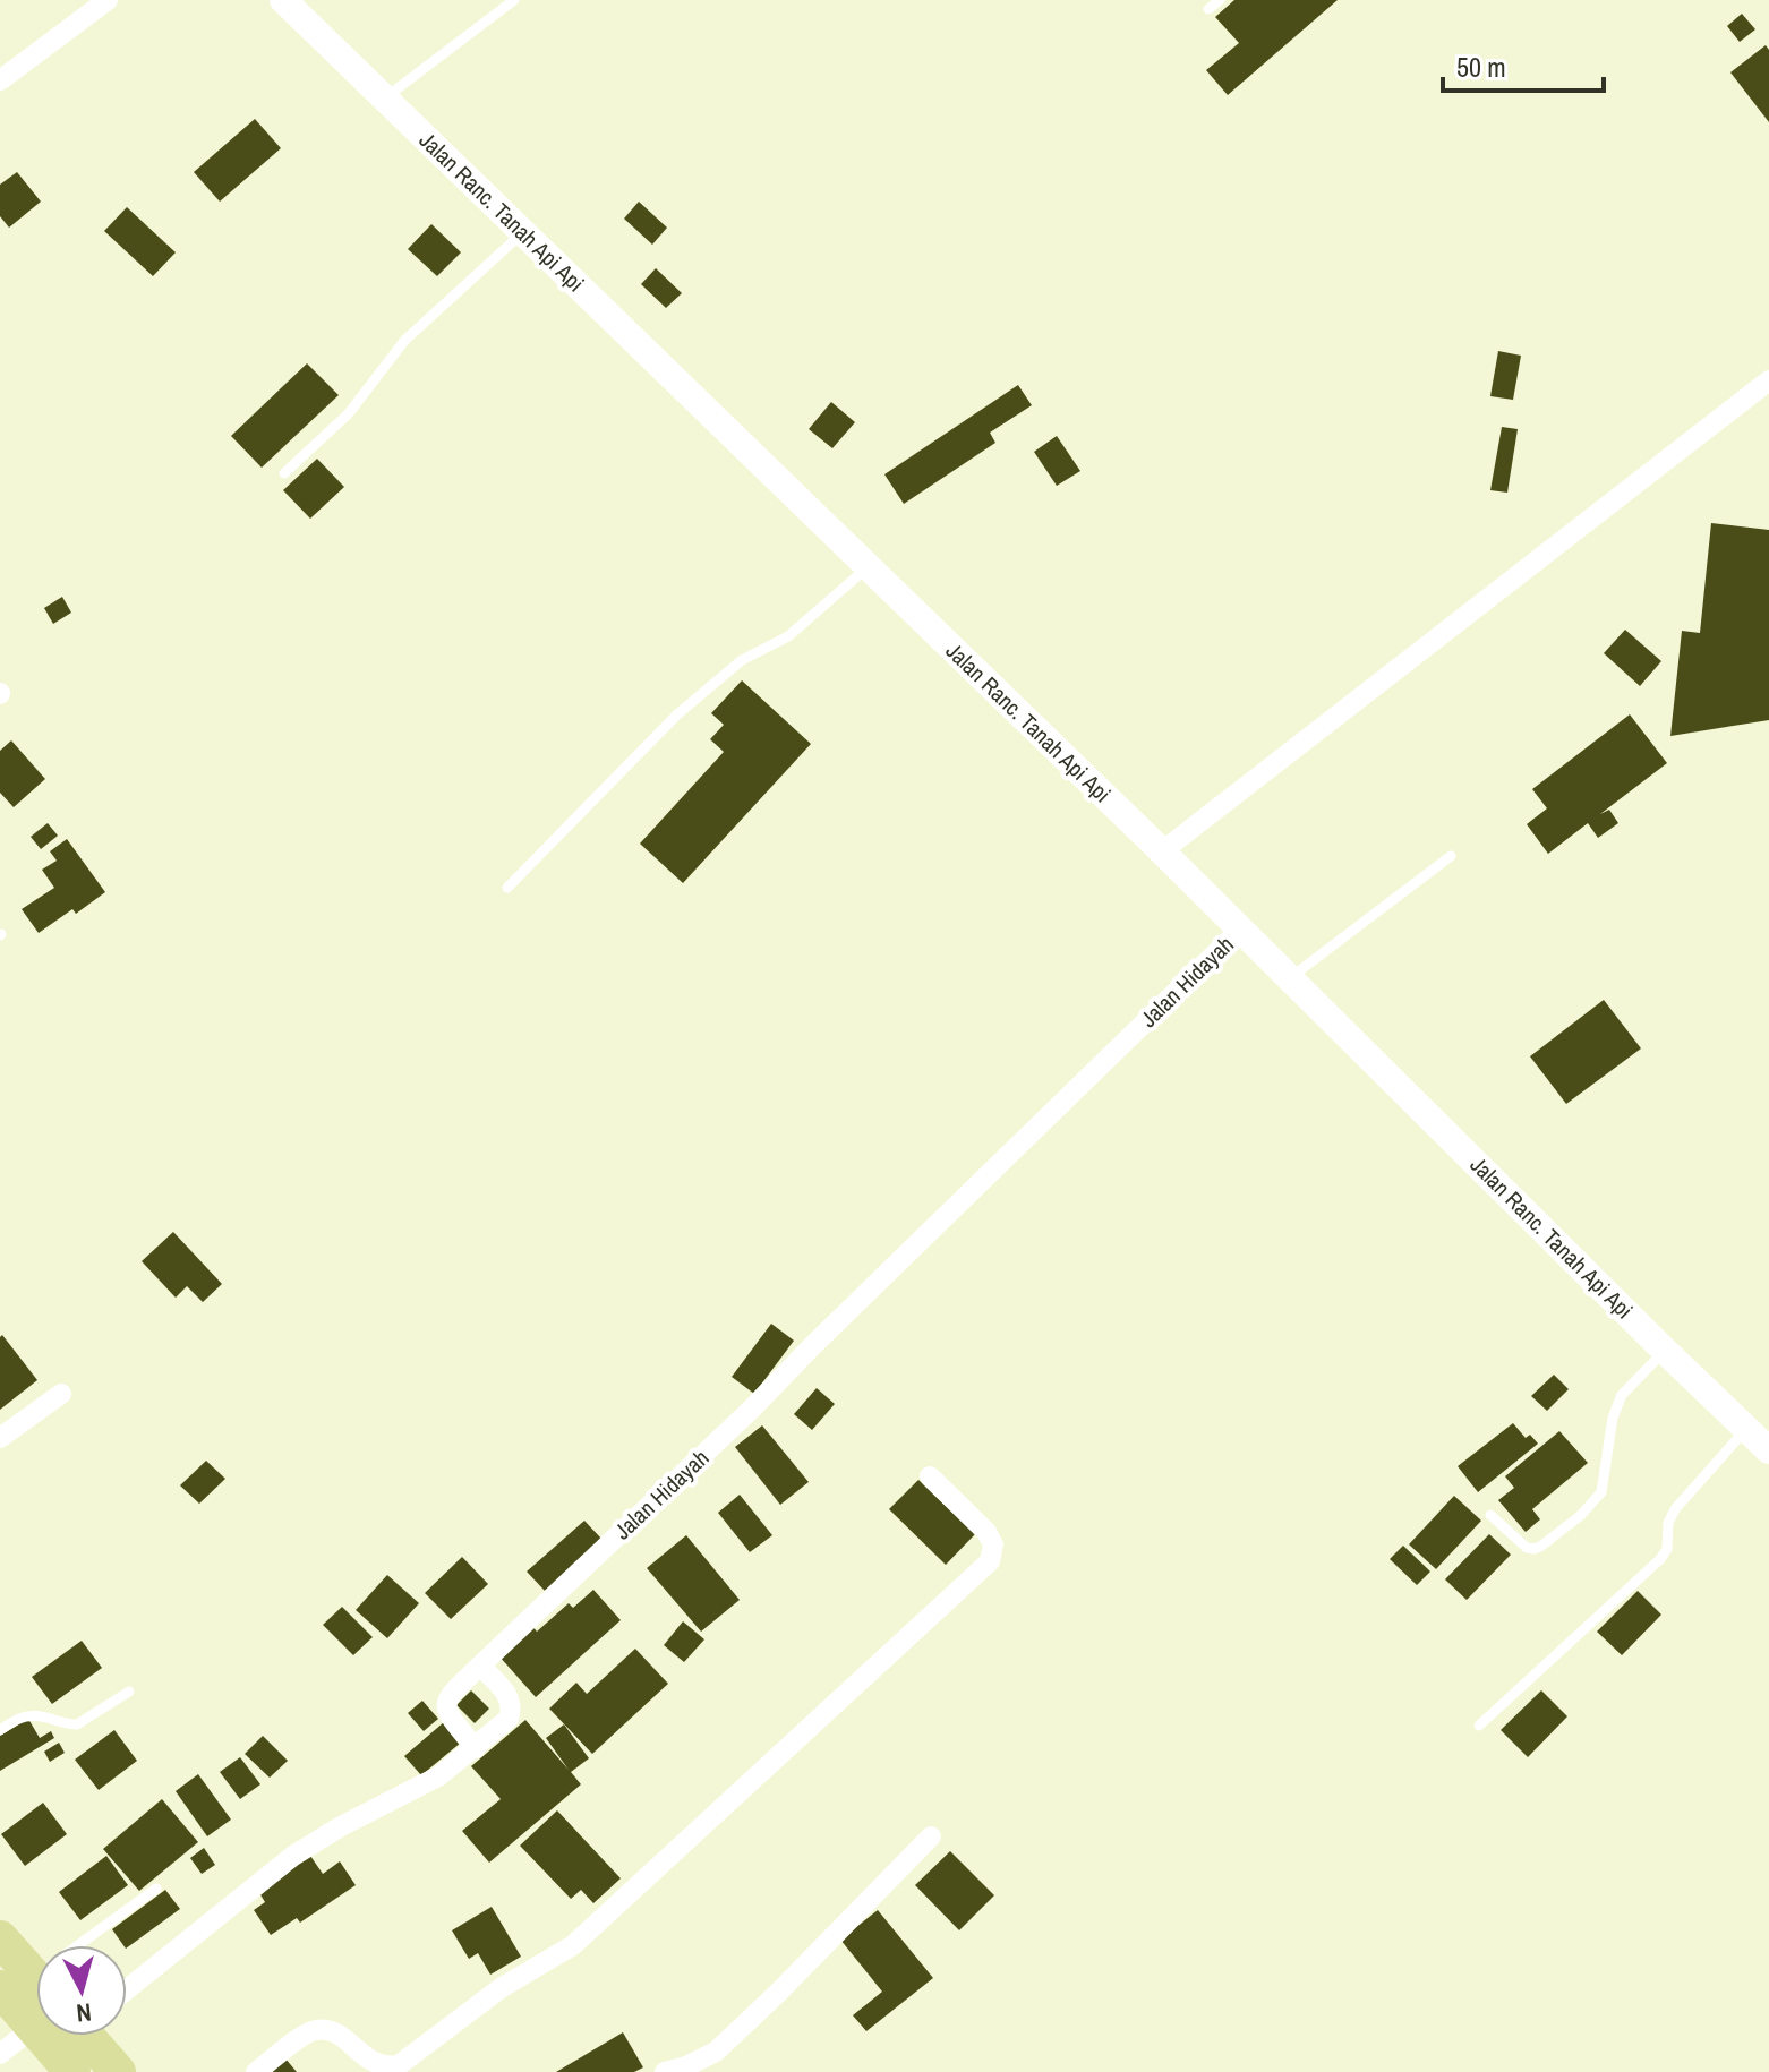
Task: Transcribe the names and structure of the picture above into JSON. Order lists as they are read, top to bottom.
{
  "streets": {
    "street": ["Jalan Ranc. Tanah Api Api", "Jalan Hidayah"]
  },
  "crossings": [
    ["Jalan Ranc. Tanah Api Api", "Jalan Hidayah"]
  ],
  "scale_bar": "50 m",
  "north": "bottom"
}
